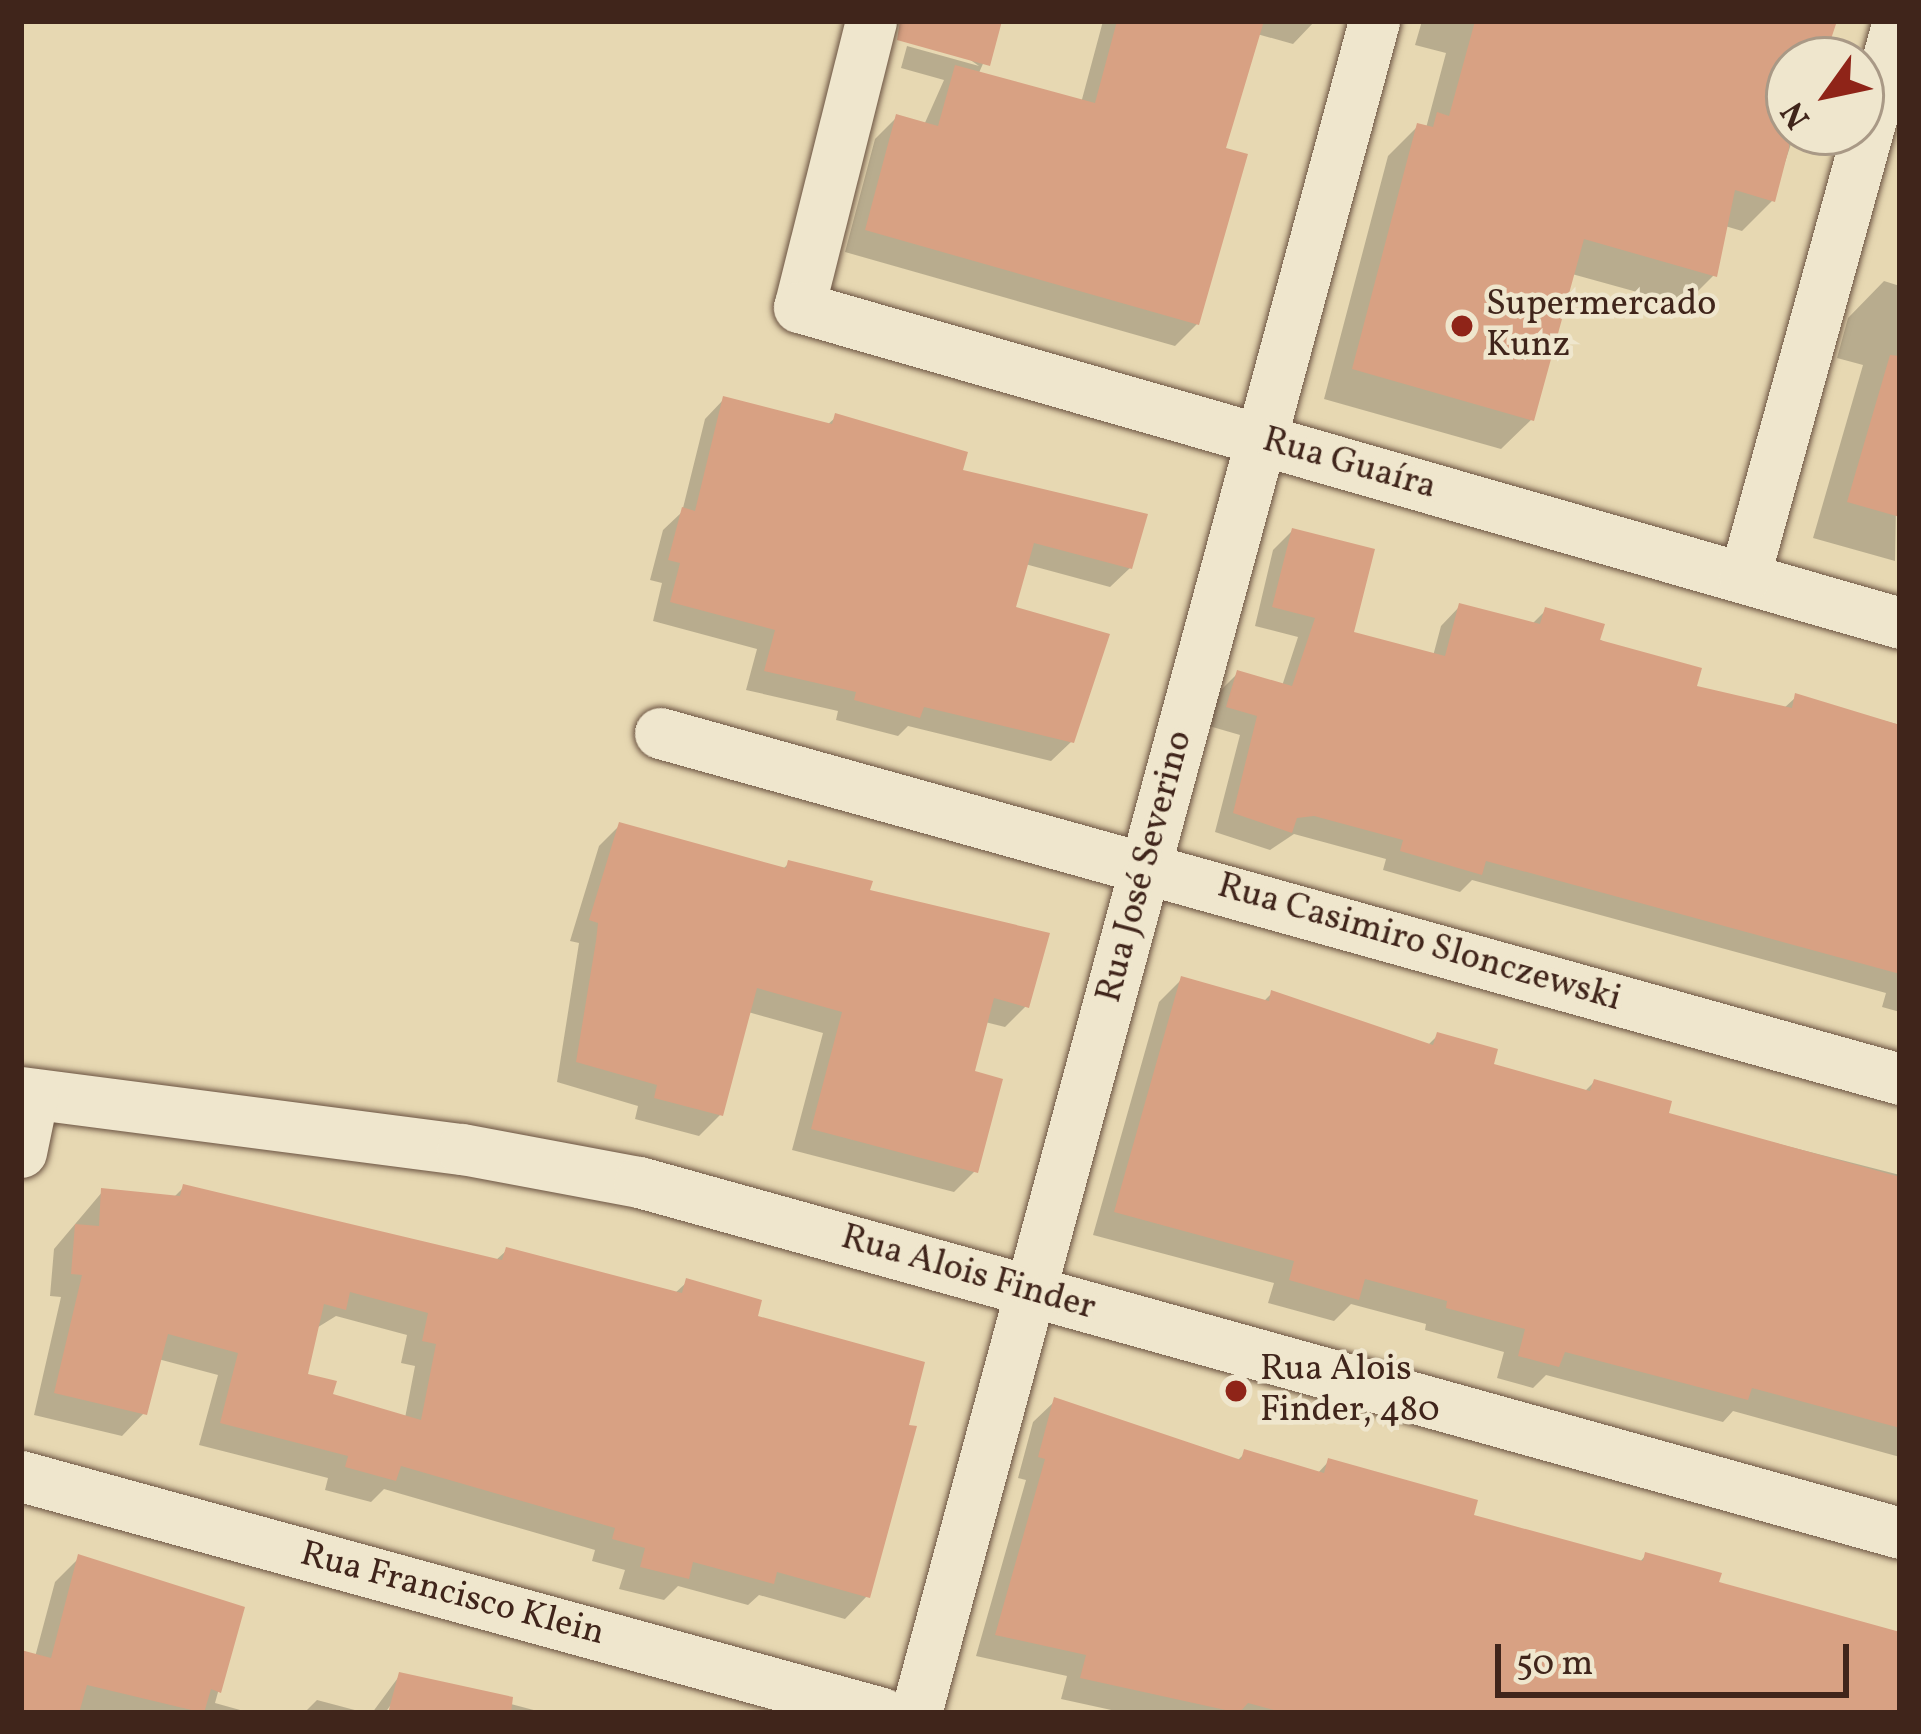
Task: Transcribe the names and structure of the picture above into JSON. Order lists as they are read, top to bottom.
{
  "streets": {
    "street": [
      "Rua Guaíra",
      "Rua José Severino",
      "Rua Casimiro Slonczewski",
      "Rua Alois Finder",
      "Rua Francisco Klein"
    ]
  },
  "crossings": [
    ["Rua Guaíra", "Rua José Severino"],
    ["Rua José Severino", "Rua Casimiro Slonczewski"],
    ["Rua José Severino", "Rua Alois Finder"]
  ],
  "places": ["Supermercado Kunz", "Rua Alois Finder, 480"],
  "scale_bar": "50 m",
  "north": "bottom left"
}
